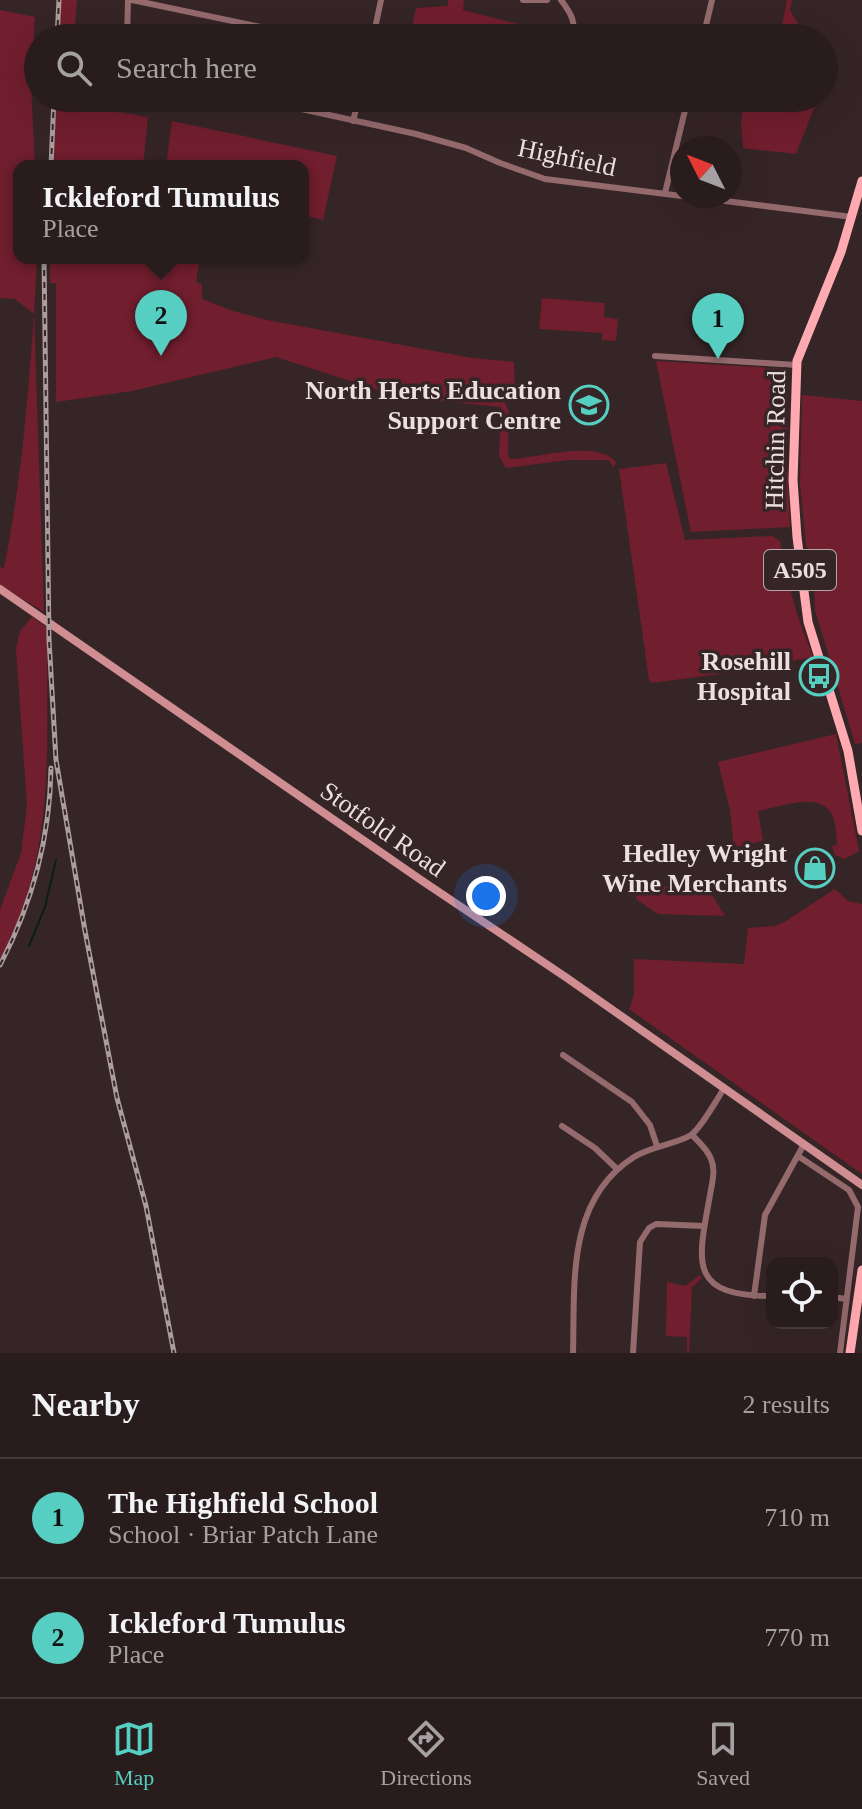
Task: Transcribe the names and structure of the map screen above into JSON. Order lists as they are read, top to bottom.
{
  "streets": {
    "main road": ["Hitchin Road", "A505"],
    "street": ["Highfield", "Stotfold Road"]
  },
  "crossings": [
    ["Highfield", "Hitchin Road"]
  ],
  "places": {
    "school or university": ["North Herts Education Support Centre"],
    "bus stop": ["Rosehill Hospital"],
    "shop": ["Hedley Wright Wine Merchants"]
  },
  "north": "top left",
  "page": {
    "search": "Search here",
    "popup": ["Ickleford Tumulus", "Place"],
    "pins": ["2", "1"],
    "heading": ["Nearby", "2 results"],
    "list": [
      {
        "mark": "1",
        "name": "The Highfield School",
        "note": "School · Briar Patch Lane",
        "value": "710 m"
      },
      {
        "mark": "2",
        "name": "Ickleford Tumulus",
        "note": "Place",
        "value": "770 m"
      }
    ],
    "nav": ["Map", "Directions", "Saved"]
  }
}
